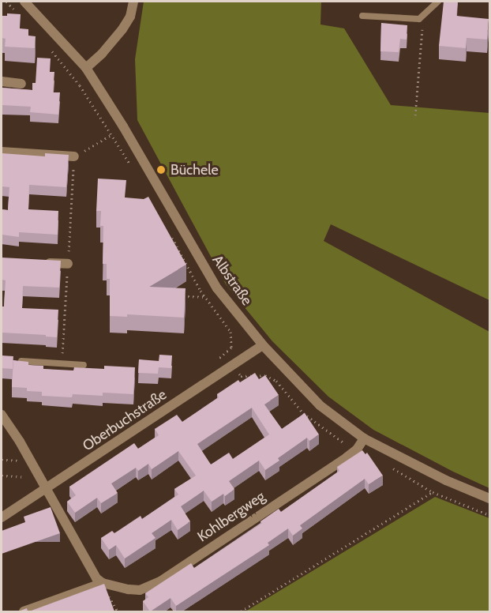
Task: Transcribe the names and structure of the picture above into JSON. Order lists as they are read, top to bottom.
{
  "streets": {
    "street": ["Albstraße", "Oberbuchstraße", "Kohlbergweg"]
  },
  "crossings": [
    ["Albstraße", "Oberbuchstraße"],
    ["Albstraße", "Kohlbergweg"]
  ],
  "places": ["Büchele"]
}
